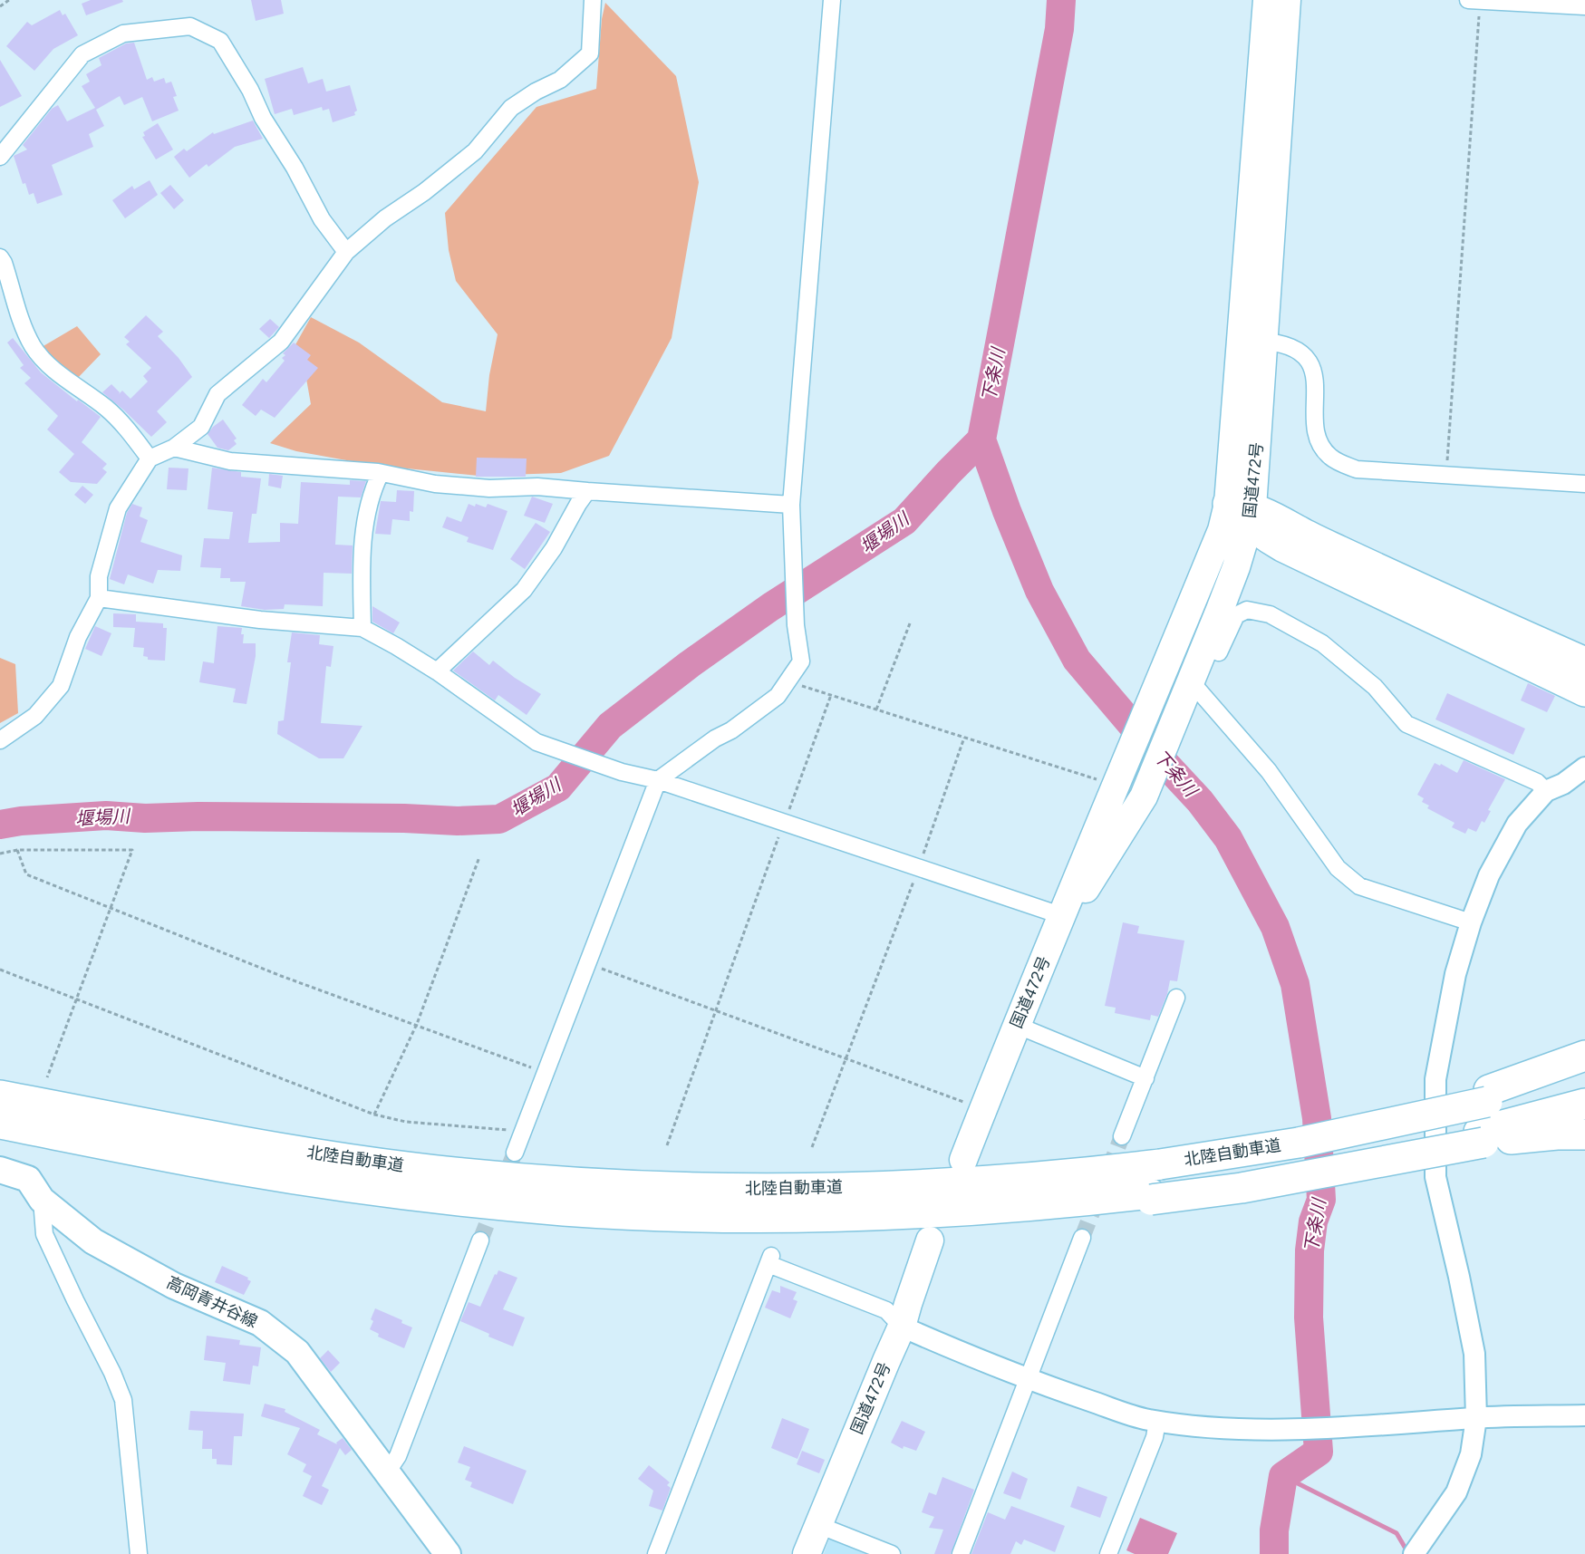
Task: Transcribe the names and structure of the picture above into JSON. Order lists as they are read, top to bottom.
{
  "streets": {
    "highway": ["国道472号", "北陸自動車道"],
    "main road": ["高岡青井谷線"]
  },
  "water": ["下条川", "堰場川"]
}
